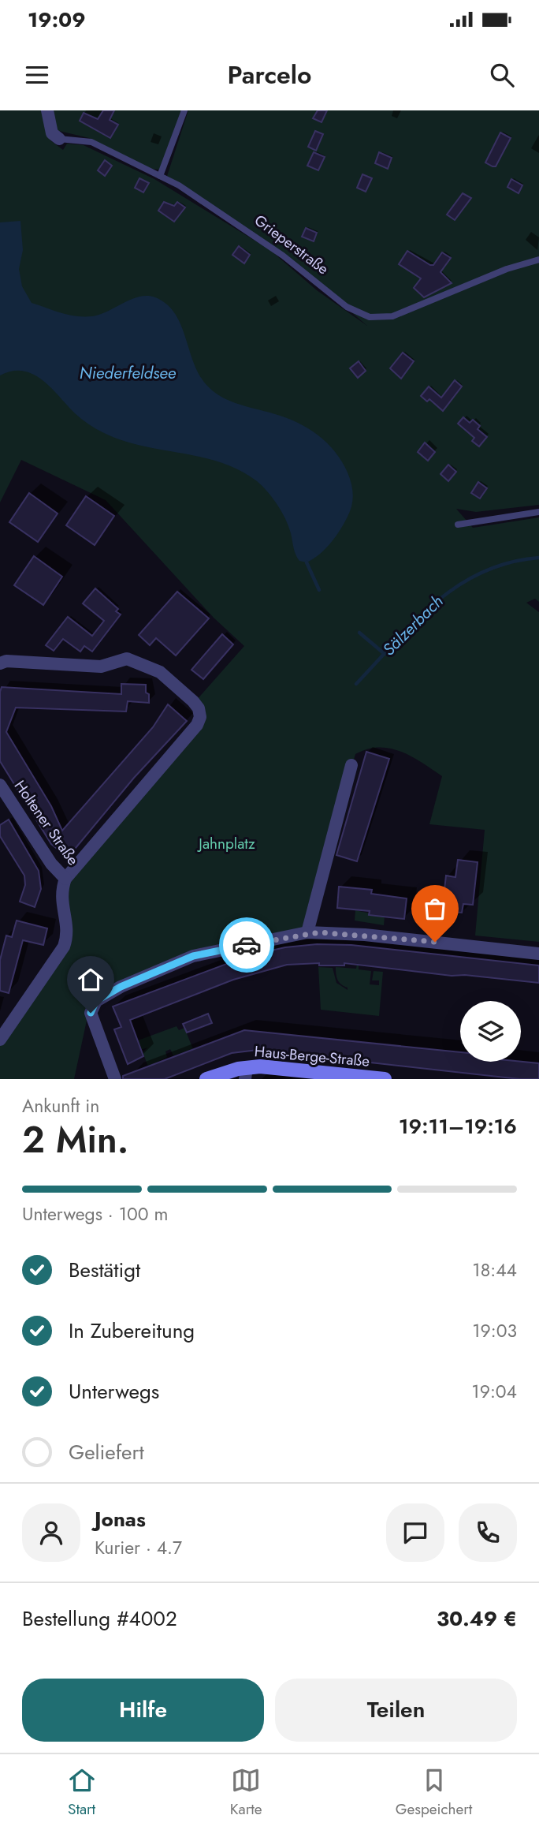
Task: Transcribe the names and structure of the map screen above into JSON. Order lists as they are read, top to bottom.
{
  "streets": {
    "main road": ["Haus-Berge-Straße"],
    "street": ["Grieperstraße", "Holtener Straße"]
  },
  "water": ["Niederfeldsee", "Sälzerbach"],
  "parks": ["Jahnplatz"],
  "page": {
    "status": "19:09",
    "header": "Parcelo",
    "heading": ["2 Min.", "Ankunft in", "19:11–19:16"],
    "panel": [
      "Jonas",
      "Kurier · 4.7",
      "Bestellung #4002",
      "30.49 €"
    ],
    "bar": "Unterwegs · 100 m",
    "list": [
      ["Bestätigt", "18:44"],
      ["In Zubereitung", "19:03"],
      ["Unterwegs", "19:04"],
      "Geliefert"
    ],
    "buttons": ["Hilfe", "Teilen"],
    "tabs": ["Start", "Karte", "Gespeichert"]
  }
}
